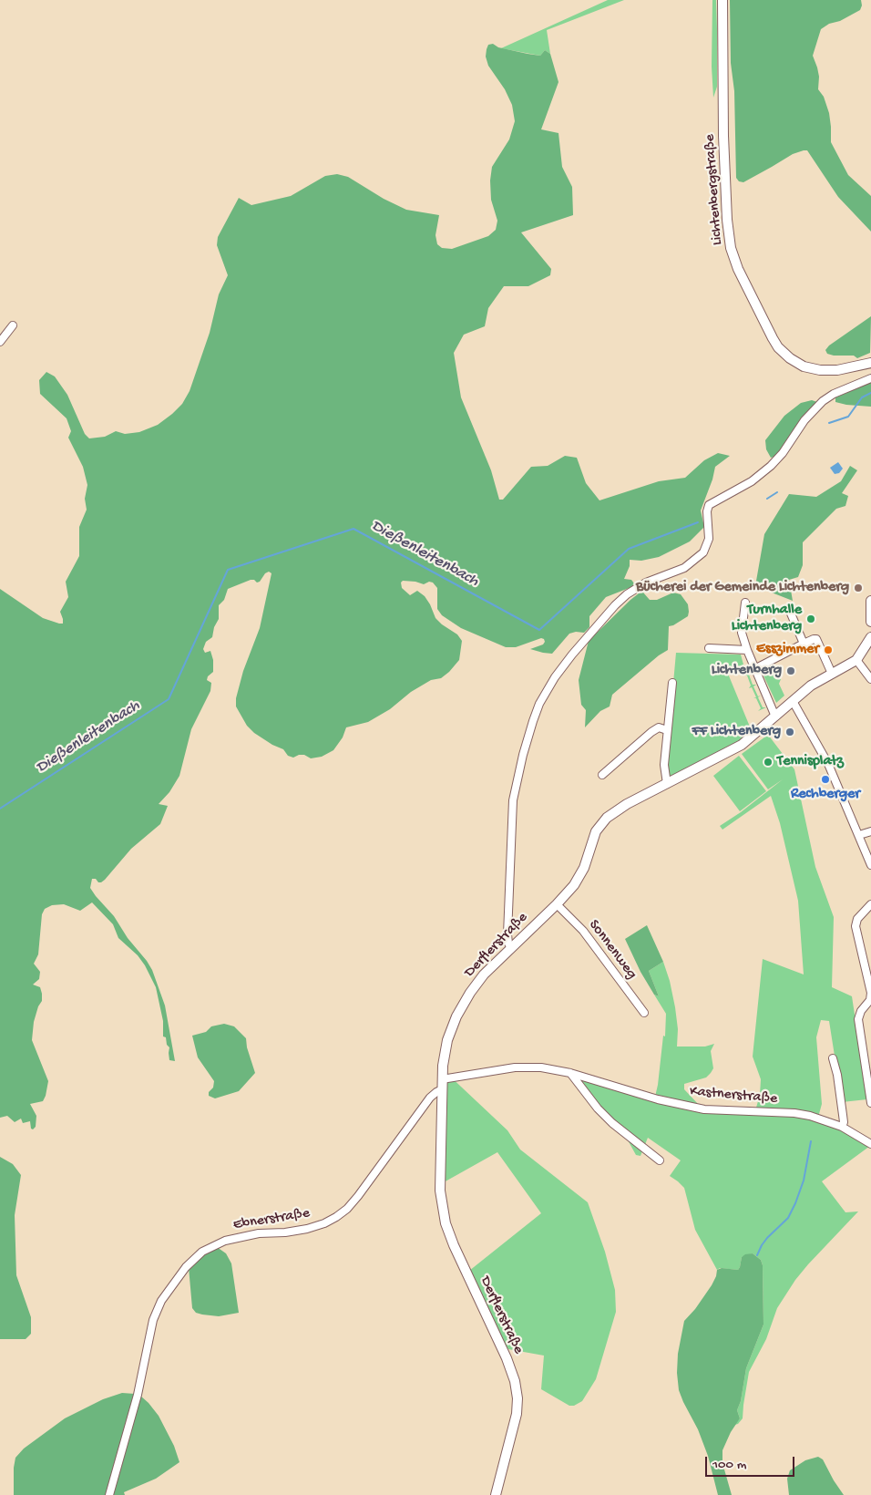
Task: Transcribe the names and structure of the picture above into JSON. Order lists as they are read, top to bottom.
{
  "streets": {
    "street": [
      "Lichtenbergstraße",
      "Derflerstraße",
      "Sonnenweg",
      "Kastnerstraße",
      "Ebnerstraße"
    ]
  },
  "crossings": [
    ["Derflerstraße", "Sonnenweg"],
    ["Derflerstraße", "Kastnerstraße"],
    ["Derflerstraße", "Ebnerstraße"]
  ],
  "water": ["Dießenleitenbach"],
  "places": [
    "Bücherei der Gemeinde Lichtenberg",
    "Turnhalle Lichtenberg",
    "Esszimmer",
    "Lichtenberg",
    "FF Lichtenberg",
    "Tennisplatz",
    "Rechberger"
  ],
  "scale_bar": "100 m"
}
